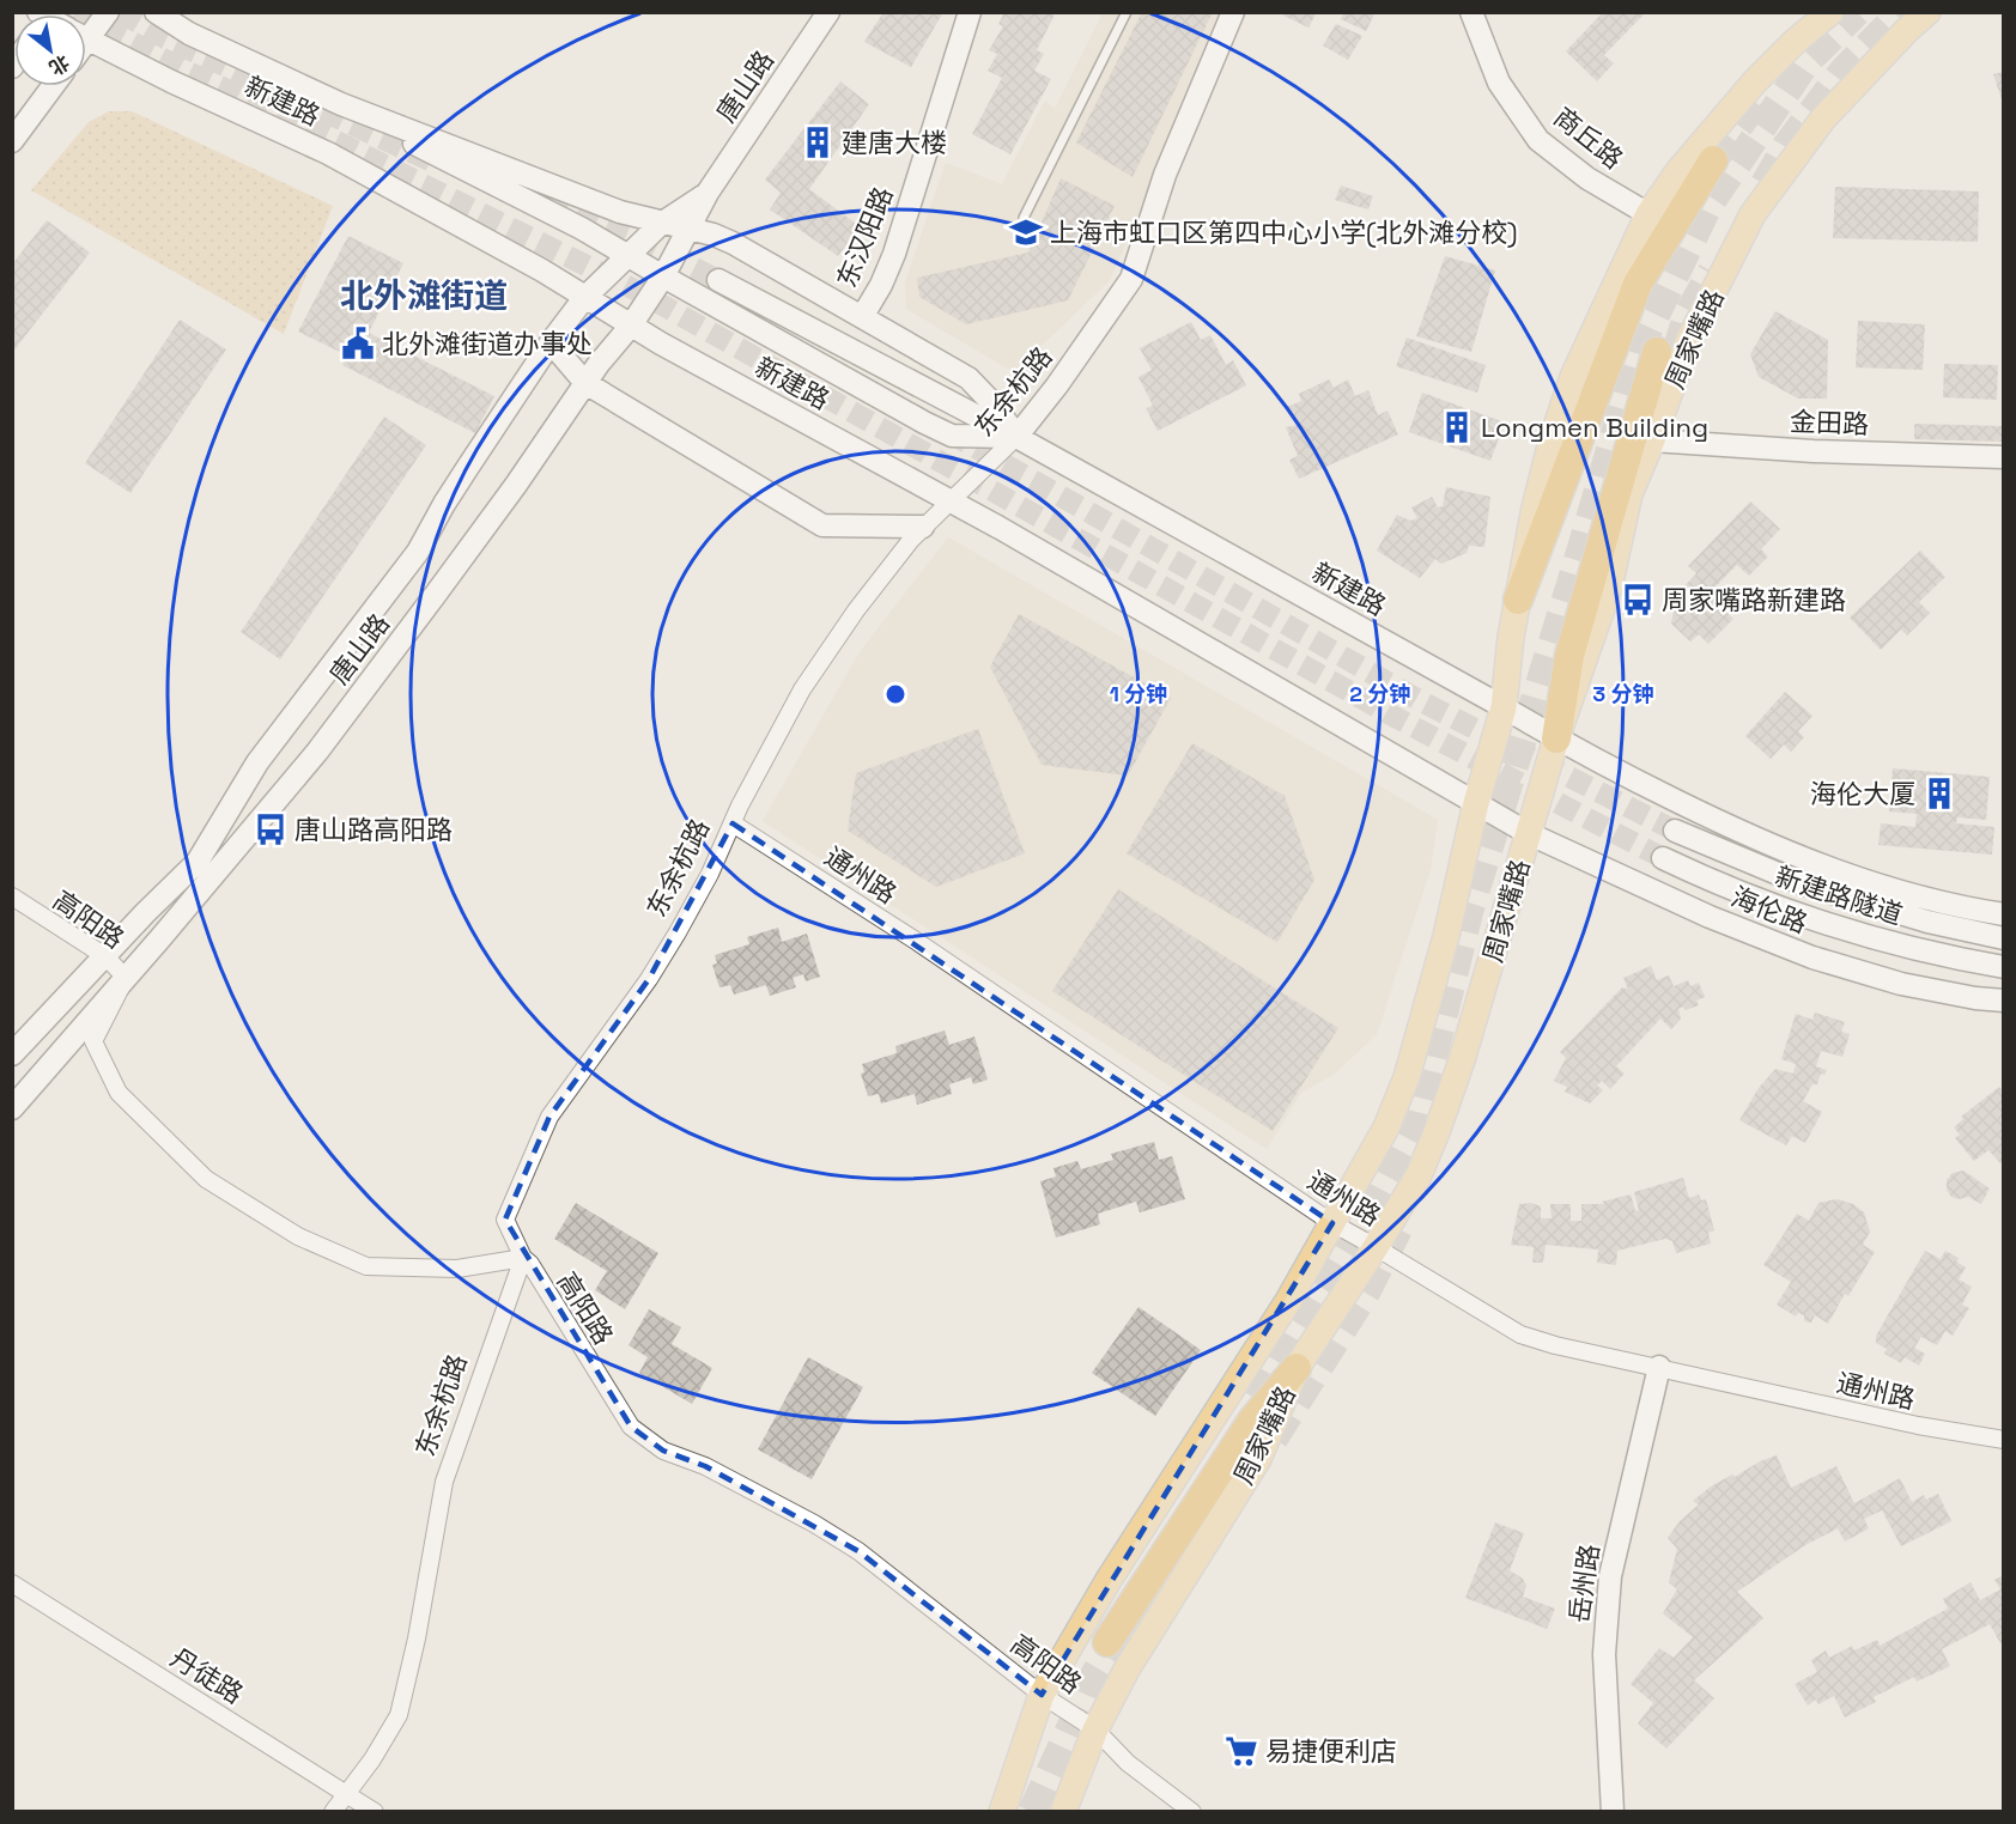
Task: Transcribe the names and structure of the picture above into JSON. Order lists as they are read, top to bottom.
{
  "streets": {
    "main road": [
      "唐山路",
      "新建路",
      "商丘路",
      "东汉阳路",
      "周家嘴路",
      "东余杭路",
      "金田路",
      "新建路隧道",
      "海伦路",
      "岳州路"
    ],
    "street": ["通州路", "高阳路", "丹徒路"]
  },
  "crossings": [
    ["唐山路", "新建路"],
    ["唐山路", "高阳路"],
    ["新建路", "东汉阳路"],
    ["新建路", "周家嘴路"],
    ["新建路", "东余杭路"],
    ["新建路", "海伦路"],
    ["商丘路", "周家嘴路"],
    ["周家嘴路", "金田路"],
    ["周家嘴路", "通州路"],
    ["周家嘴路", "海伦路"],
    ["周家嘴路", "高阳路"],
    ["东余杭路", "通州路"],
    ["东余杭路", "高阳路"],
    ["东余杭路", "丹徒路"],
    ["通州路", "岳州路"]
  ],
  "districts": ["北外滩街道"],
  "places": {
    "building": ["建唐大楼", "Longmen Building", "海伦大厦"],
    "school or university": ["上海市虹口区第四中心小学(北外滩分校)"],
    "public building": ["北外滩街道办事处"],
    "bus stop": ["周家嘴路新建路", "唐山路高阳路"],
    "supermarket": ["易捷便利店"]
  },
  "north": "bottom right",
  "rings": ["1 分钟", "2 分钟", "3 分钟"]
}
